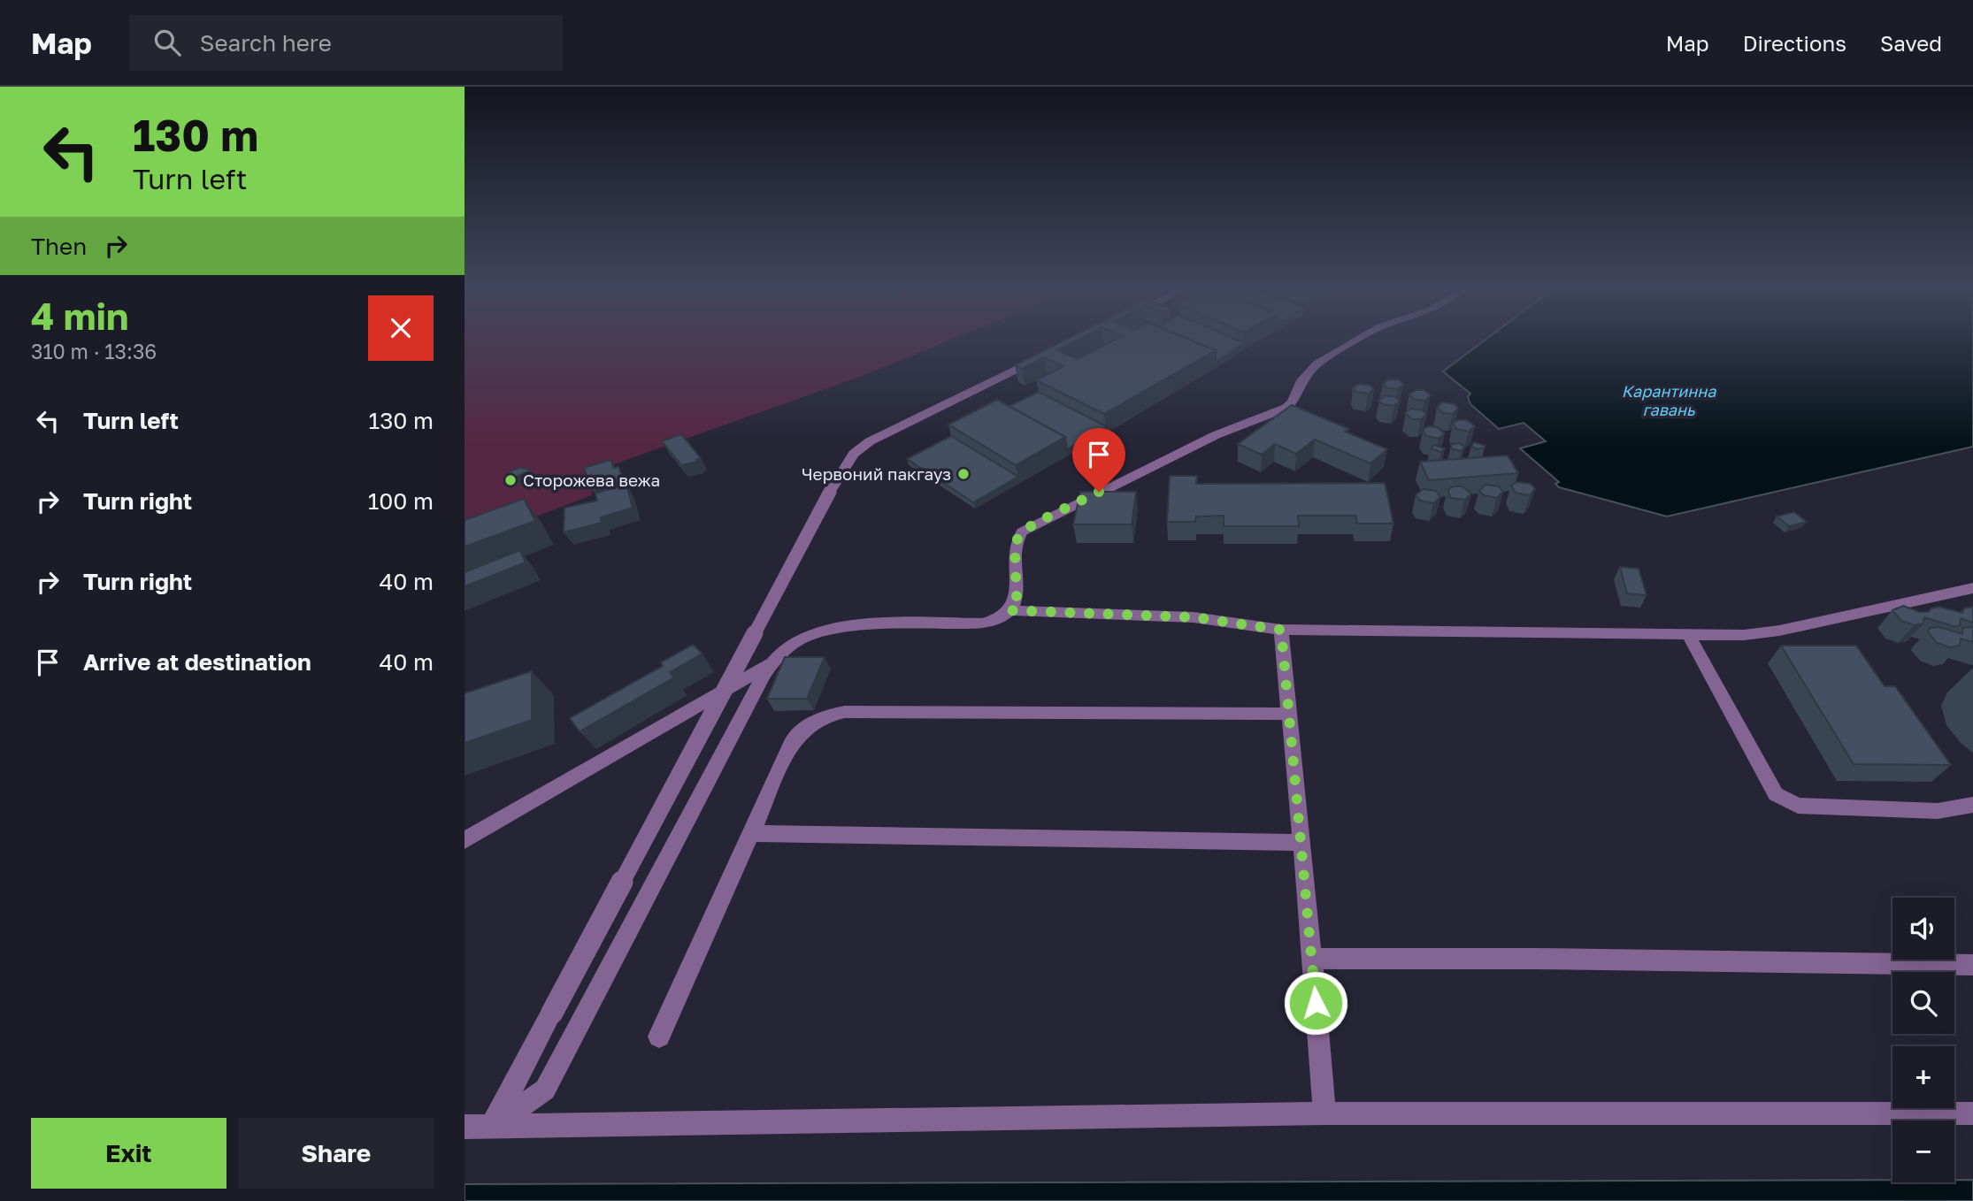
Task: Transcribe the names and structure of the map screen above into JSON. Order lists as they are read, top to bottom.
{
  "water": ["Карантинна гавань"],
  "places": ["Червоний пакгауз", "Сторожева вежа"],
  "page": {
    "header": "Map",
    "search": "Search here",
    "nav": ["Map", "Directions", "Saved"],
    "turn": ["130 m", "Turn left"],
    "then": "Then",
    "heading": ["4 min", "310 m · 13:36"],
    "list": [
      {
        "name": "Turn left",
        "value": "130 m"
      },
      {
        "name": "Turn right",
        "value": "100 m"
      },
      {
        "name": "Turn right",
        "value": "40 m"
      },
      {
        "name": "Arrive at destination",
        "value": "40 m"
      }
    ],
    "map_buttons": ["+", "−"],
    "buttons": ["Exit", "Share"]
  }
}
